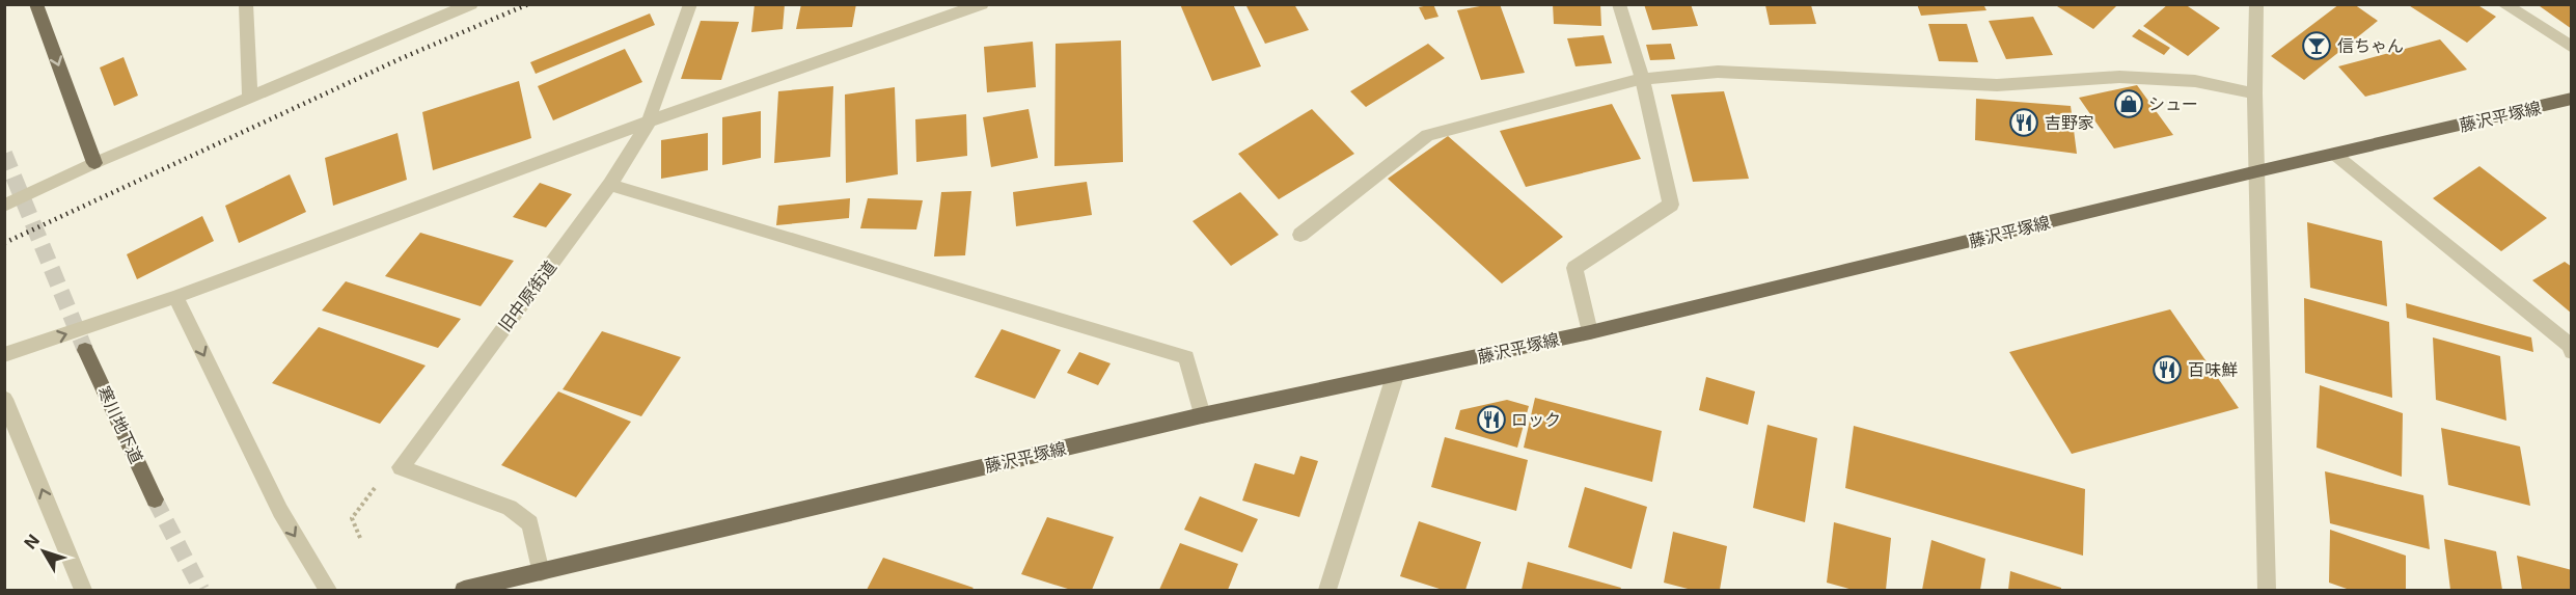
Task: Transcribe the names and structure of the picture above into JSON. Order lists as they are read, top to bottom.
{
  "streets": {
    "main road": ["藤沢平塚線", "寒川地下道"],
    "street": ["旧中原街道"]
  },
  "places": {
    "bar": ["信ちゃん"],
    "shop": ["シュー"],
    "restaurant": ["吉野家", "百味鮮", "ロック"]
  },
  "north": "top left"
}
